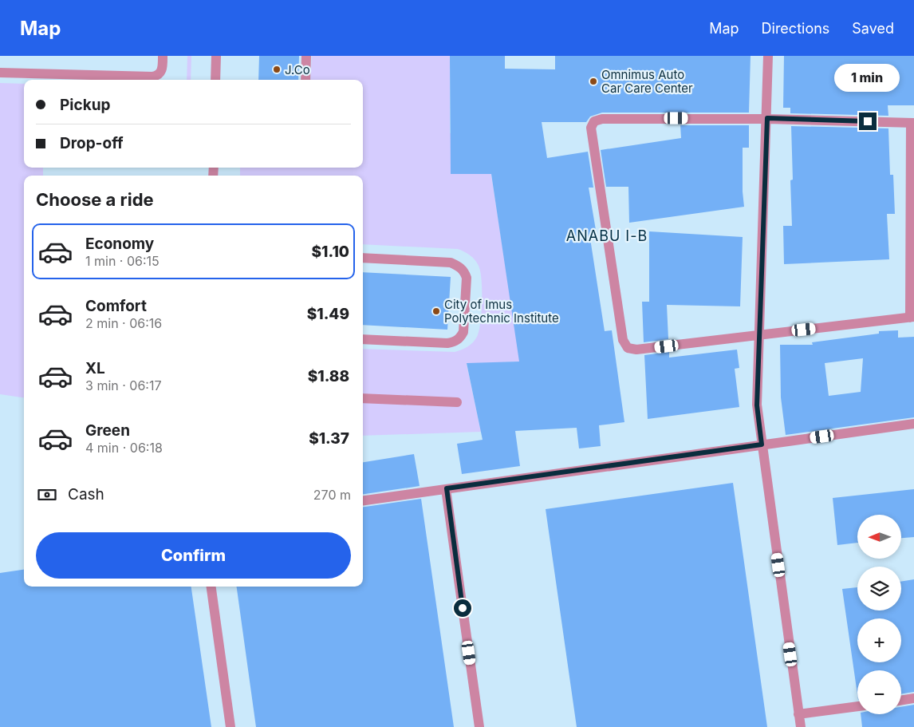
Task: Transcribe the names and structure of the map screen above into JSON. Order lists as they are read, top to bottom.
{
  "districts": ["ANABU I-B"],
  "places": ["J.Co", "Omnimus Auto Car Care Center", "City of Imus Polytechnic Institute"],
  "north": "left",
  "page": {
    "header": "Map",
    "nav": ["Map", "Directions", "Saved"],
    "bubble": "1 min",
    "banner": ["Pickup", "Drop-off"],
    "heading": "Choose a ride",
    "list": [
      {
        "name": "Economy",
        "note": "1 min · 06:15",
        "value": "$1.10"
      },
      {
        "name": "Comfort",
        "note": "2 min · 06:16",
        "value": "$1.49"
      },
      {
        "name": "XL",
        "note": "3 min · 06:17",
        "value": "$1.88"
      },
      {
        "name": "Green",
        "note": "4 min · 06:18",
        "value": "$1.37"
      }
    ],
    "pay": ["Cash", "270 m"],
    "map_buttons": ["+", "−"],
    "buttons": "Confirm"
  }
}
